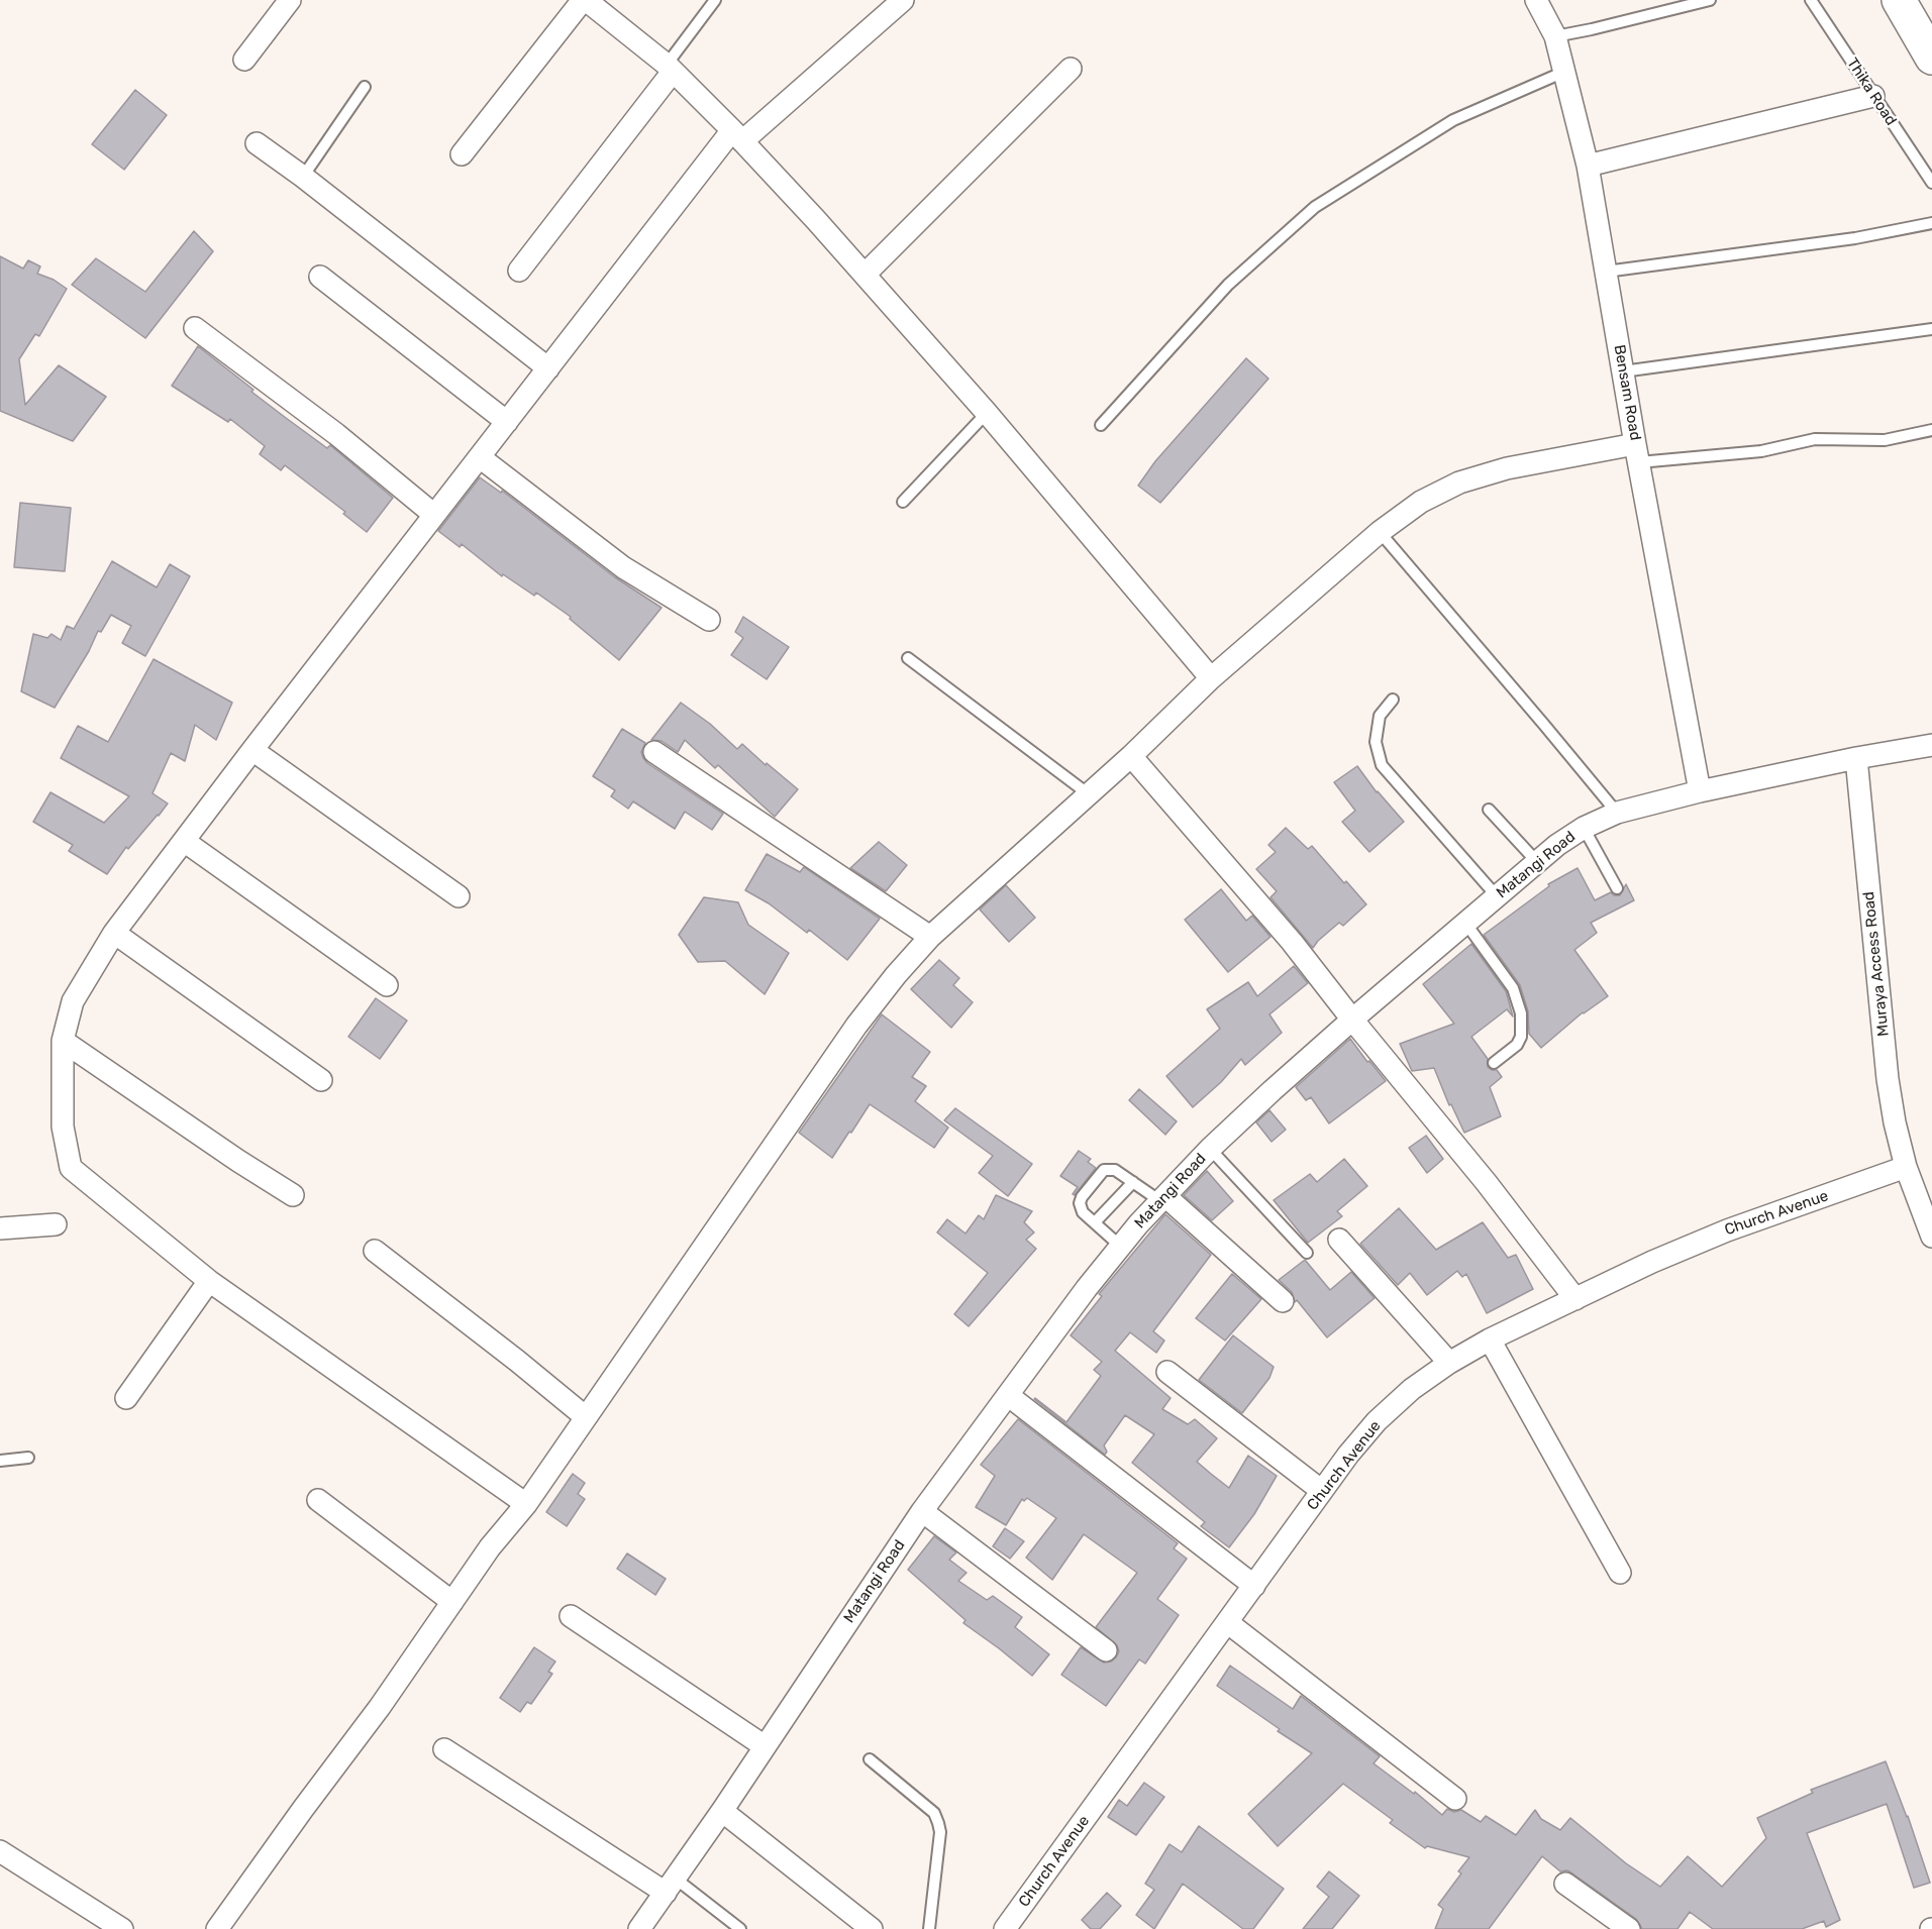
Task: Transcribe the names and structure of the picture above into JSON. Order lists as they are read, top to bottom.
{
  "streets": {
    "street": [
      "Bensam Road",
      "Matangi Road",
      "Muraya Access Road",
      "Church Avenue"
    ],
    "lane": ["Thika Road"]
  },
  "crossings": [
    ["Bensam Road", "Matangi Road"],
    ["Matangi Road", "Muraya Access Road"],
    ["Muraya Access Road", "Church Avenue"]
  ]
}
